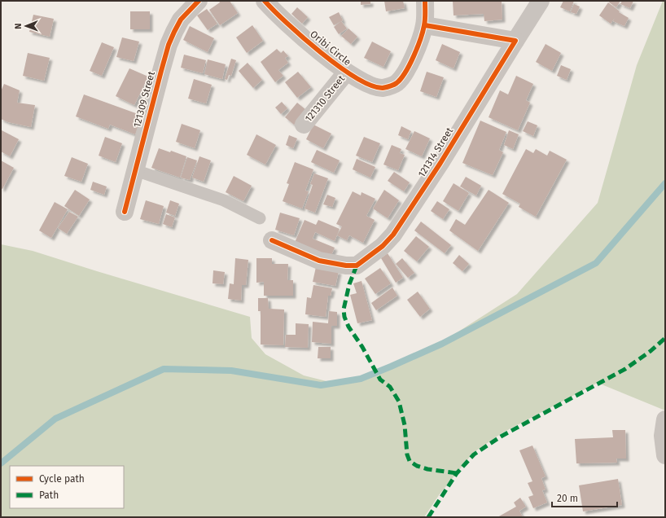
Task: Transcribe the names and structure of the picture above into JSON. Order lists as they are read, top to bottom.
{
  "streets": {
    "street": [
      "Oribi Circle",
      "121310 Street",
      "121309 Street",
      "121314 Street"
    ]
  },
  "crossings": [
    ["Oribi Circle", "121310 Street"]
  ],
  "legend": ["Cycle path", "Path"],
  "scale_bar": "20 m",
  "north": "left"
}
